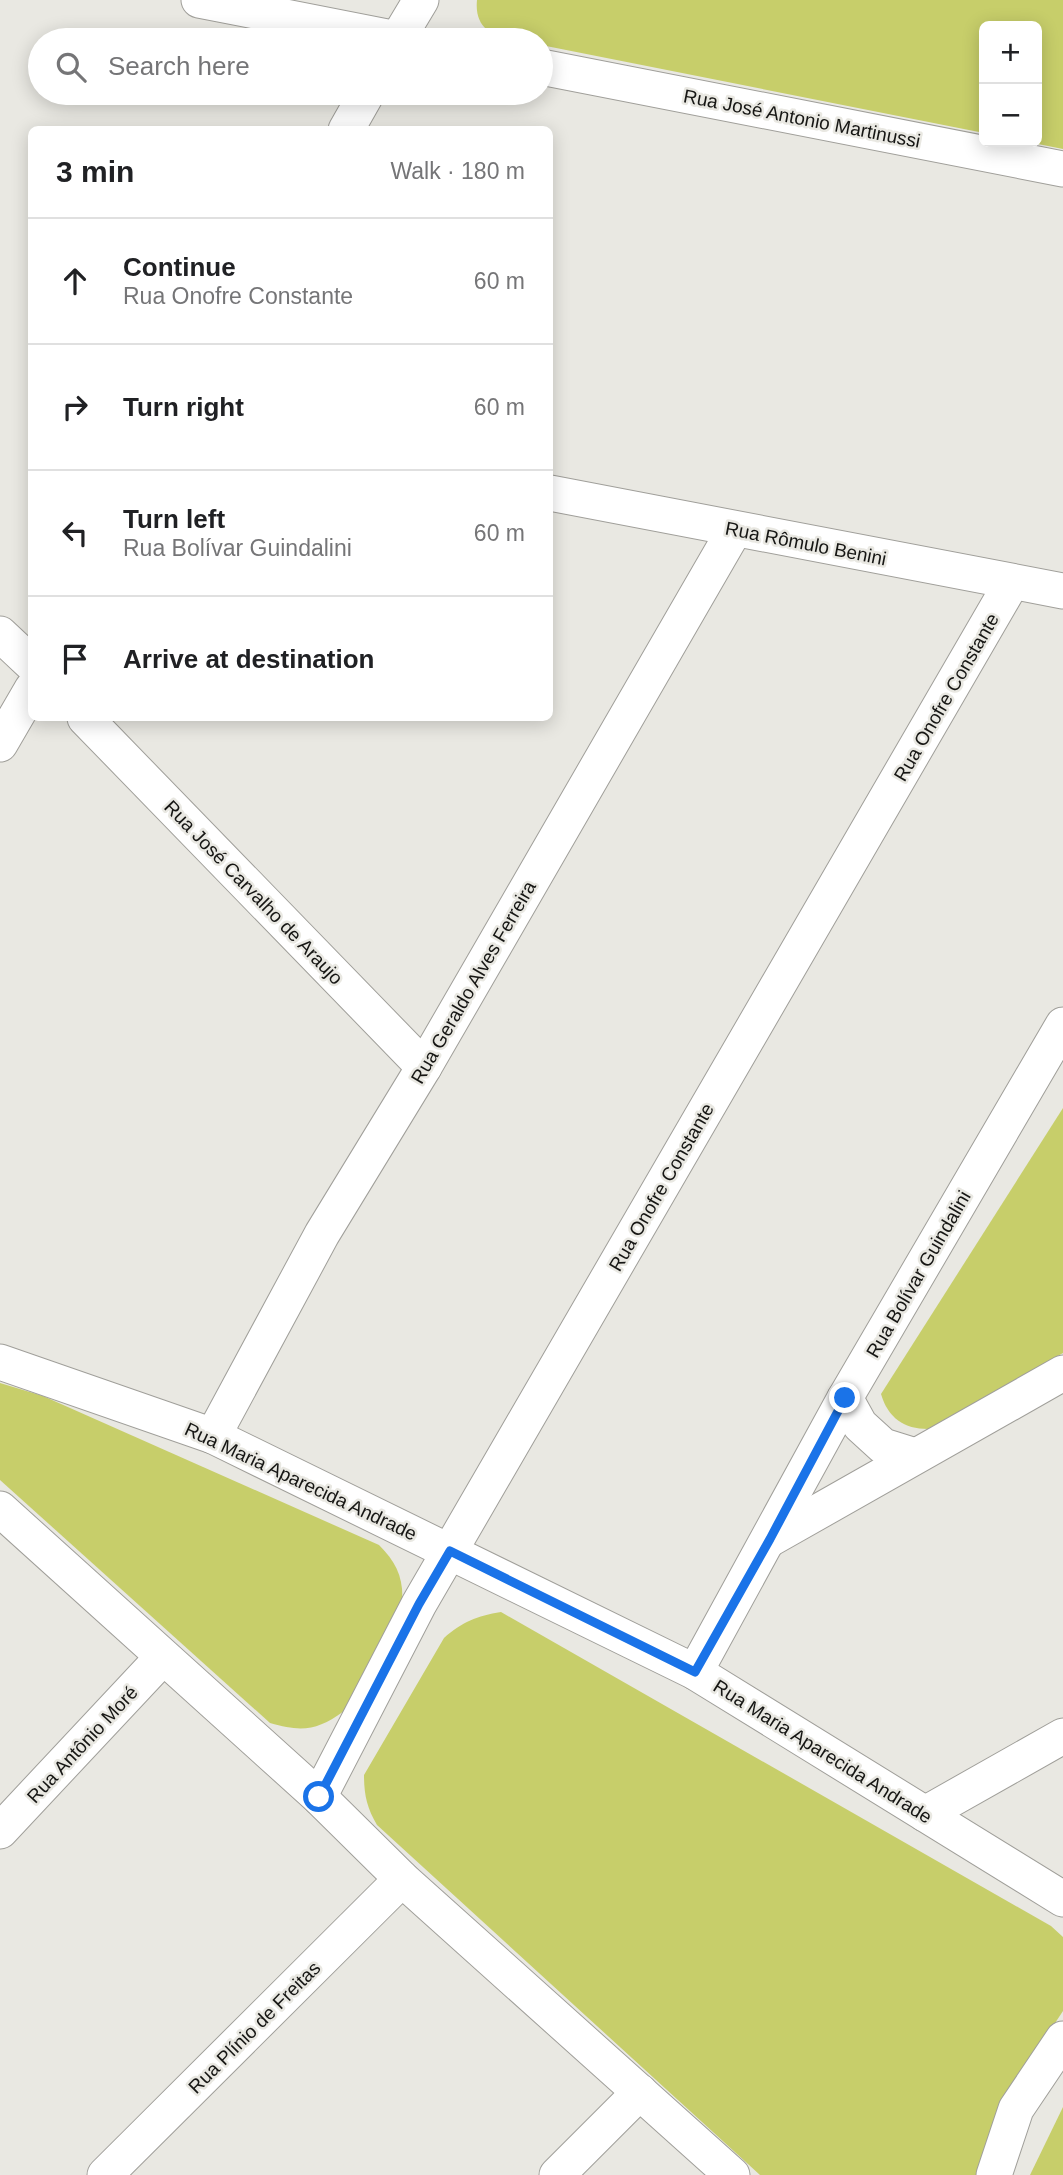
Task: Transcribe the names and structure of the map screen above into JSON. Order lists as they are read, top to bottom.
{
  "streets": {
    "street": [
      "Rua José Antonio Martinussi",
      "Rua Rômulo Benini",
      "Rua Onofre Constante",
      "Rua José Carvalho de Araujo",
      "Rua Geraldo Alves Ferreira",
      "Rua Bolívar Guindalini",
      "Rua Maria Aparecida Andrade",
      "Rua Antônio Moré",
      "Rua Plínio de Freitas"
    ]
  },
  "crossings": [
    ["Rua Rômulo Benini", "Rua Onofre Constante"],
    ["Rua Rômulo Benini", "Rua Geraldo Alves Ferreira"],
    ["Rua Onofre Constante", "Rua Maria Aparecida Andrade"],
    ["Rua José Carvalho de Araujo", "Rua Geraldo Alves Ferreira"],
    ["Rua Geraldo Alves Ferreira", "Rua Maria Aparecida Andrade"],
    ["Rua Bolívar Guindalini", "Rua Maria Aparecida Andrade"]
  ],
  "page": {
    "map_buttons": ["+", "−"],
    "search": "Search here",
    "heading": ["3 min", "Walk · 180 m"],
    "list": [
      ["Continue", "Rua Onofre Constante", "60 m"],
      ["Turn right", "60 m"],
      ["Turn left", "Rua Bolívar Guindalini", "60 m"],
      "Arrive at destination"
    ]
  }
}
